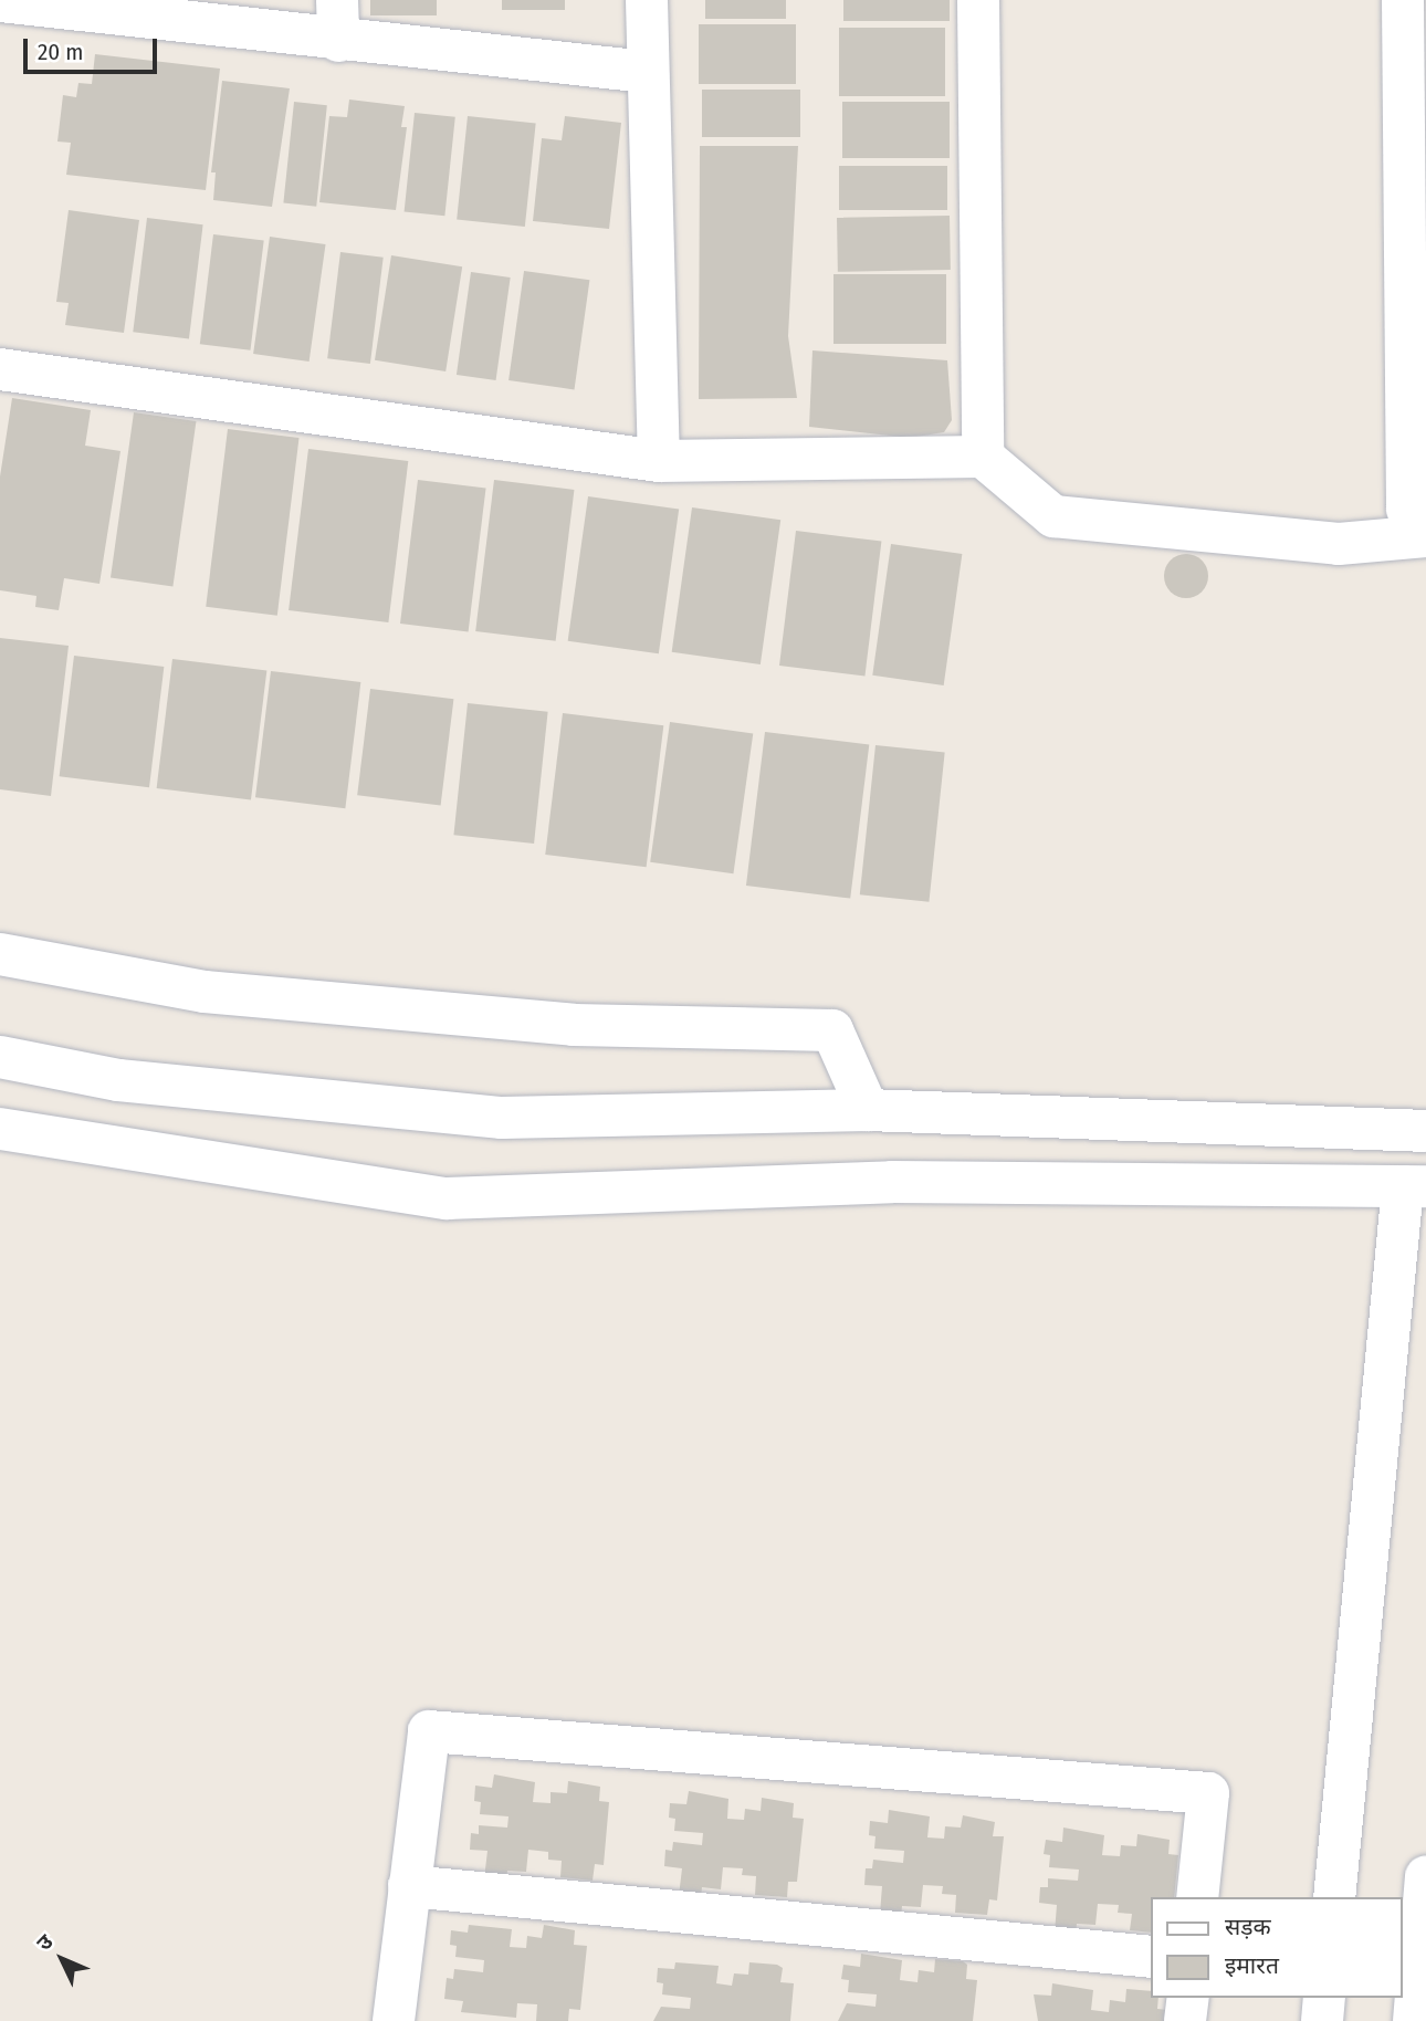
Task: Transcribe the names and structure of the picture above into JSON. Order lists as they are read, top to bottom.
{
  "legend": ["सड़क", "इमारत"],
  "scale_bar": "20 m",
  "north": "top left"
}
